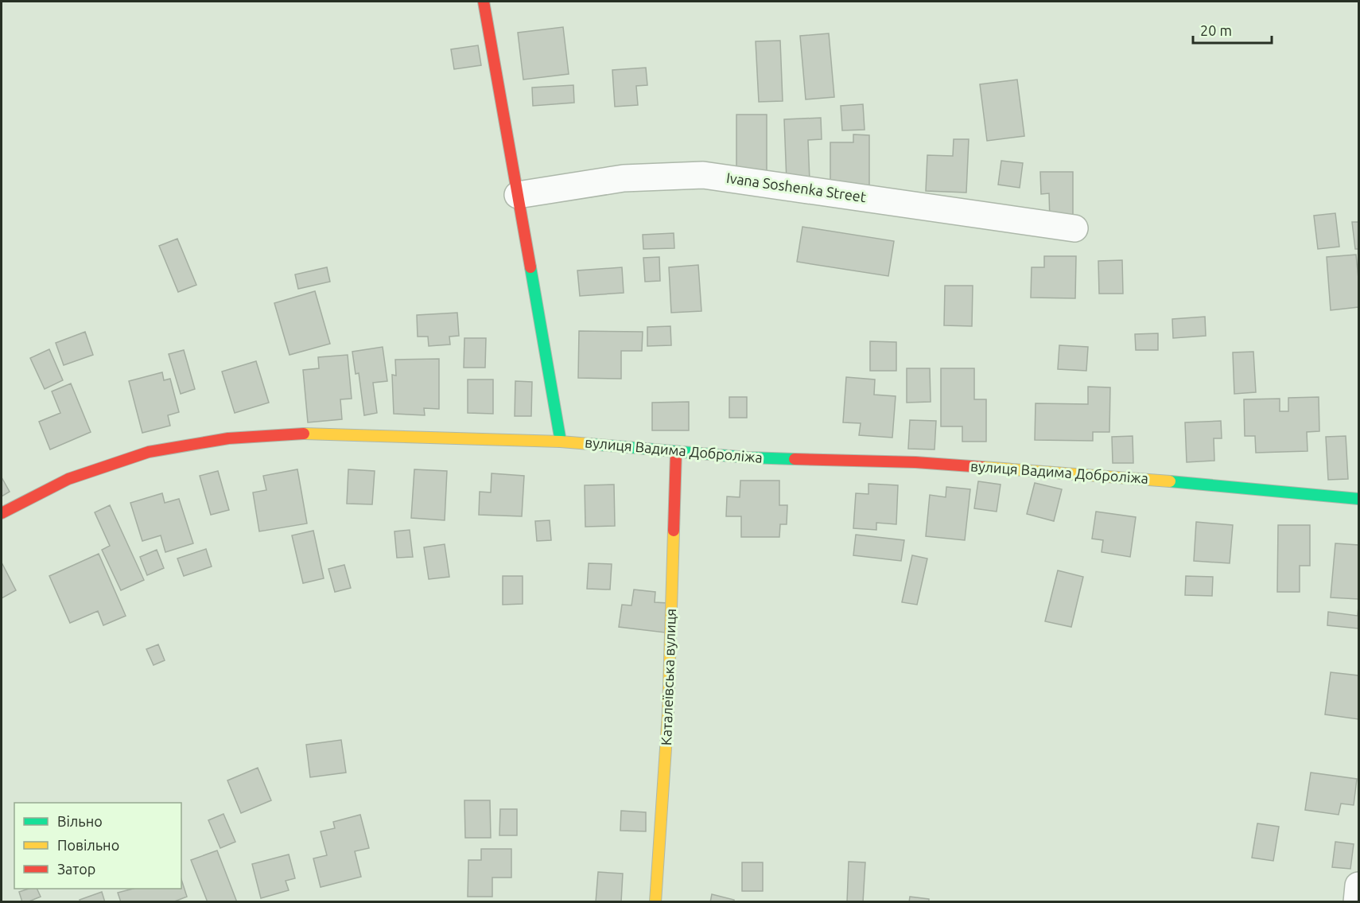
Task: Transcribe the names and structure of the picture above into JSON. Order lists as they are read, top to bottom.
{
  "streets": {
    "street": ["Ivana Soshenka Street", "вулиця Вадима Доброліжа", "Каталеївська вулиця"]
  },
  "crossings": [
    ["вулиця Вадима Доброліжа", "Каталеївська вулиця"]
  ],
  "legend": ["Вільно", "Повільно", "Затор"],
  "scale_bar": "20 m"
}
